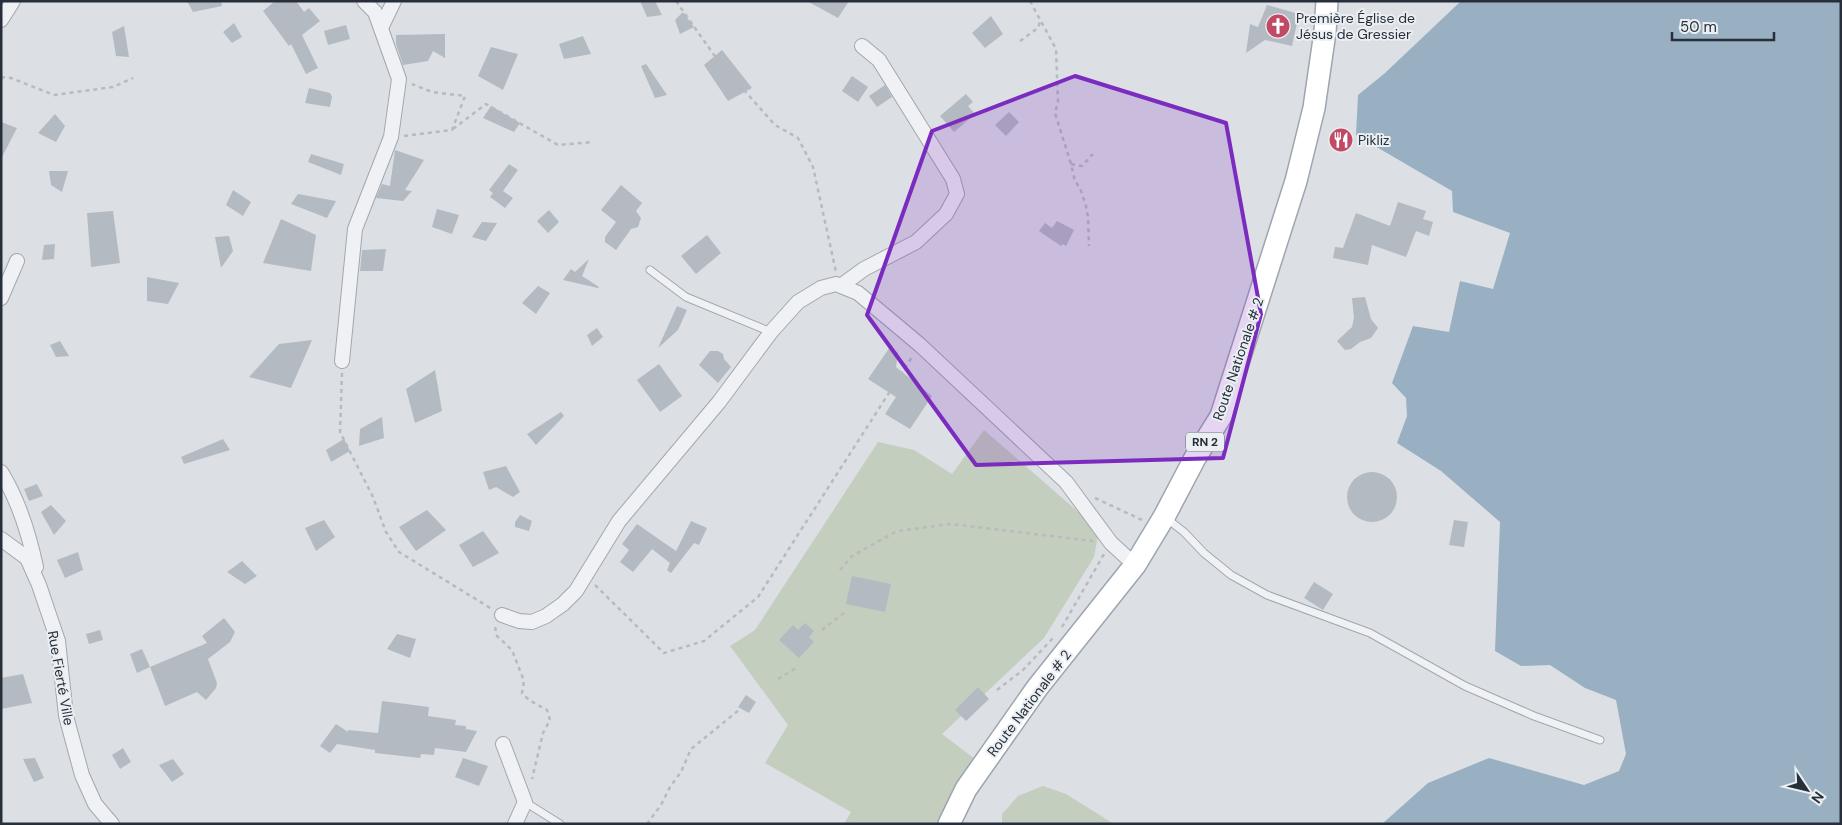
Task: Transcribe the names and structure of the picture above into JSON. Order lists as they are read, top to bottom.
{
  "streets": {
    "main road": ["Route Nationale # 2", "RN 2"],
    "street": ["Rue Fierté Ville"]
  },
  "places": {
    "church": ["Première Église de Jésus de Gressier"],
    "restaurant": ["Pikliz"]
  },
  "scale_bar": "50 m",
  "north": "bottom right"
}
